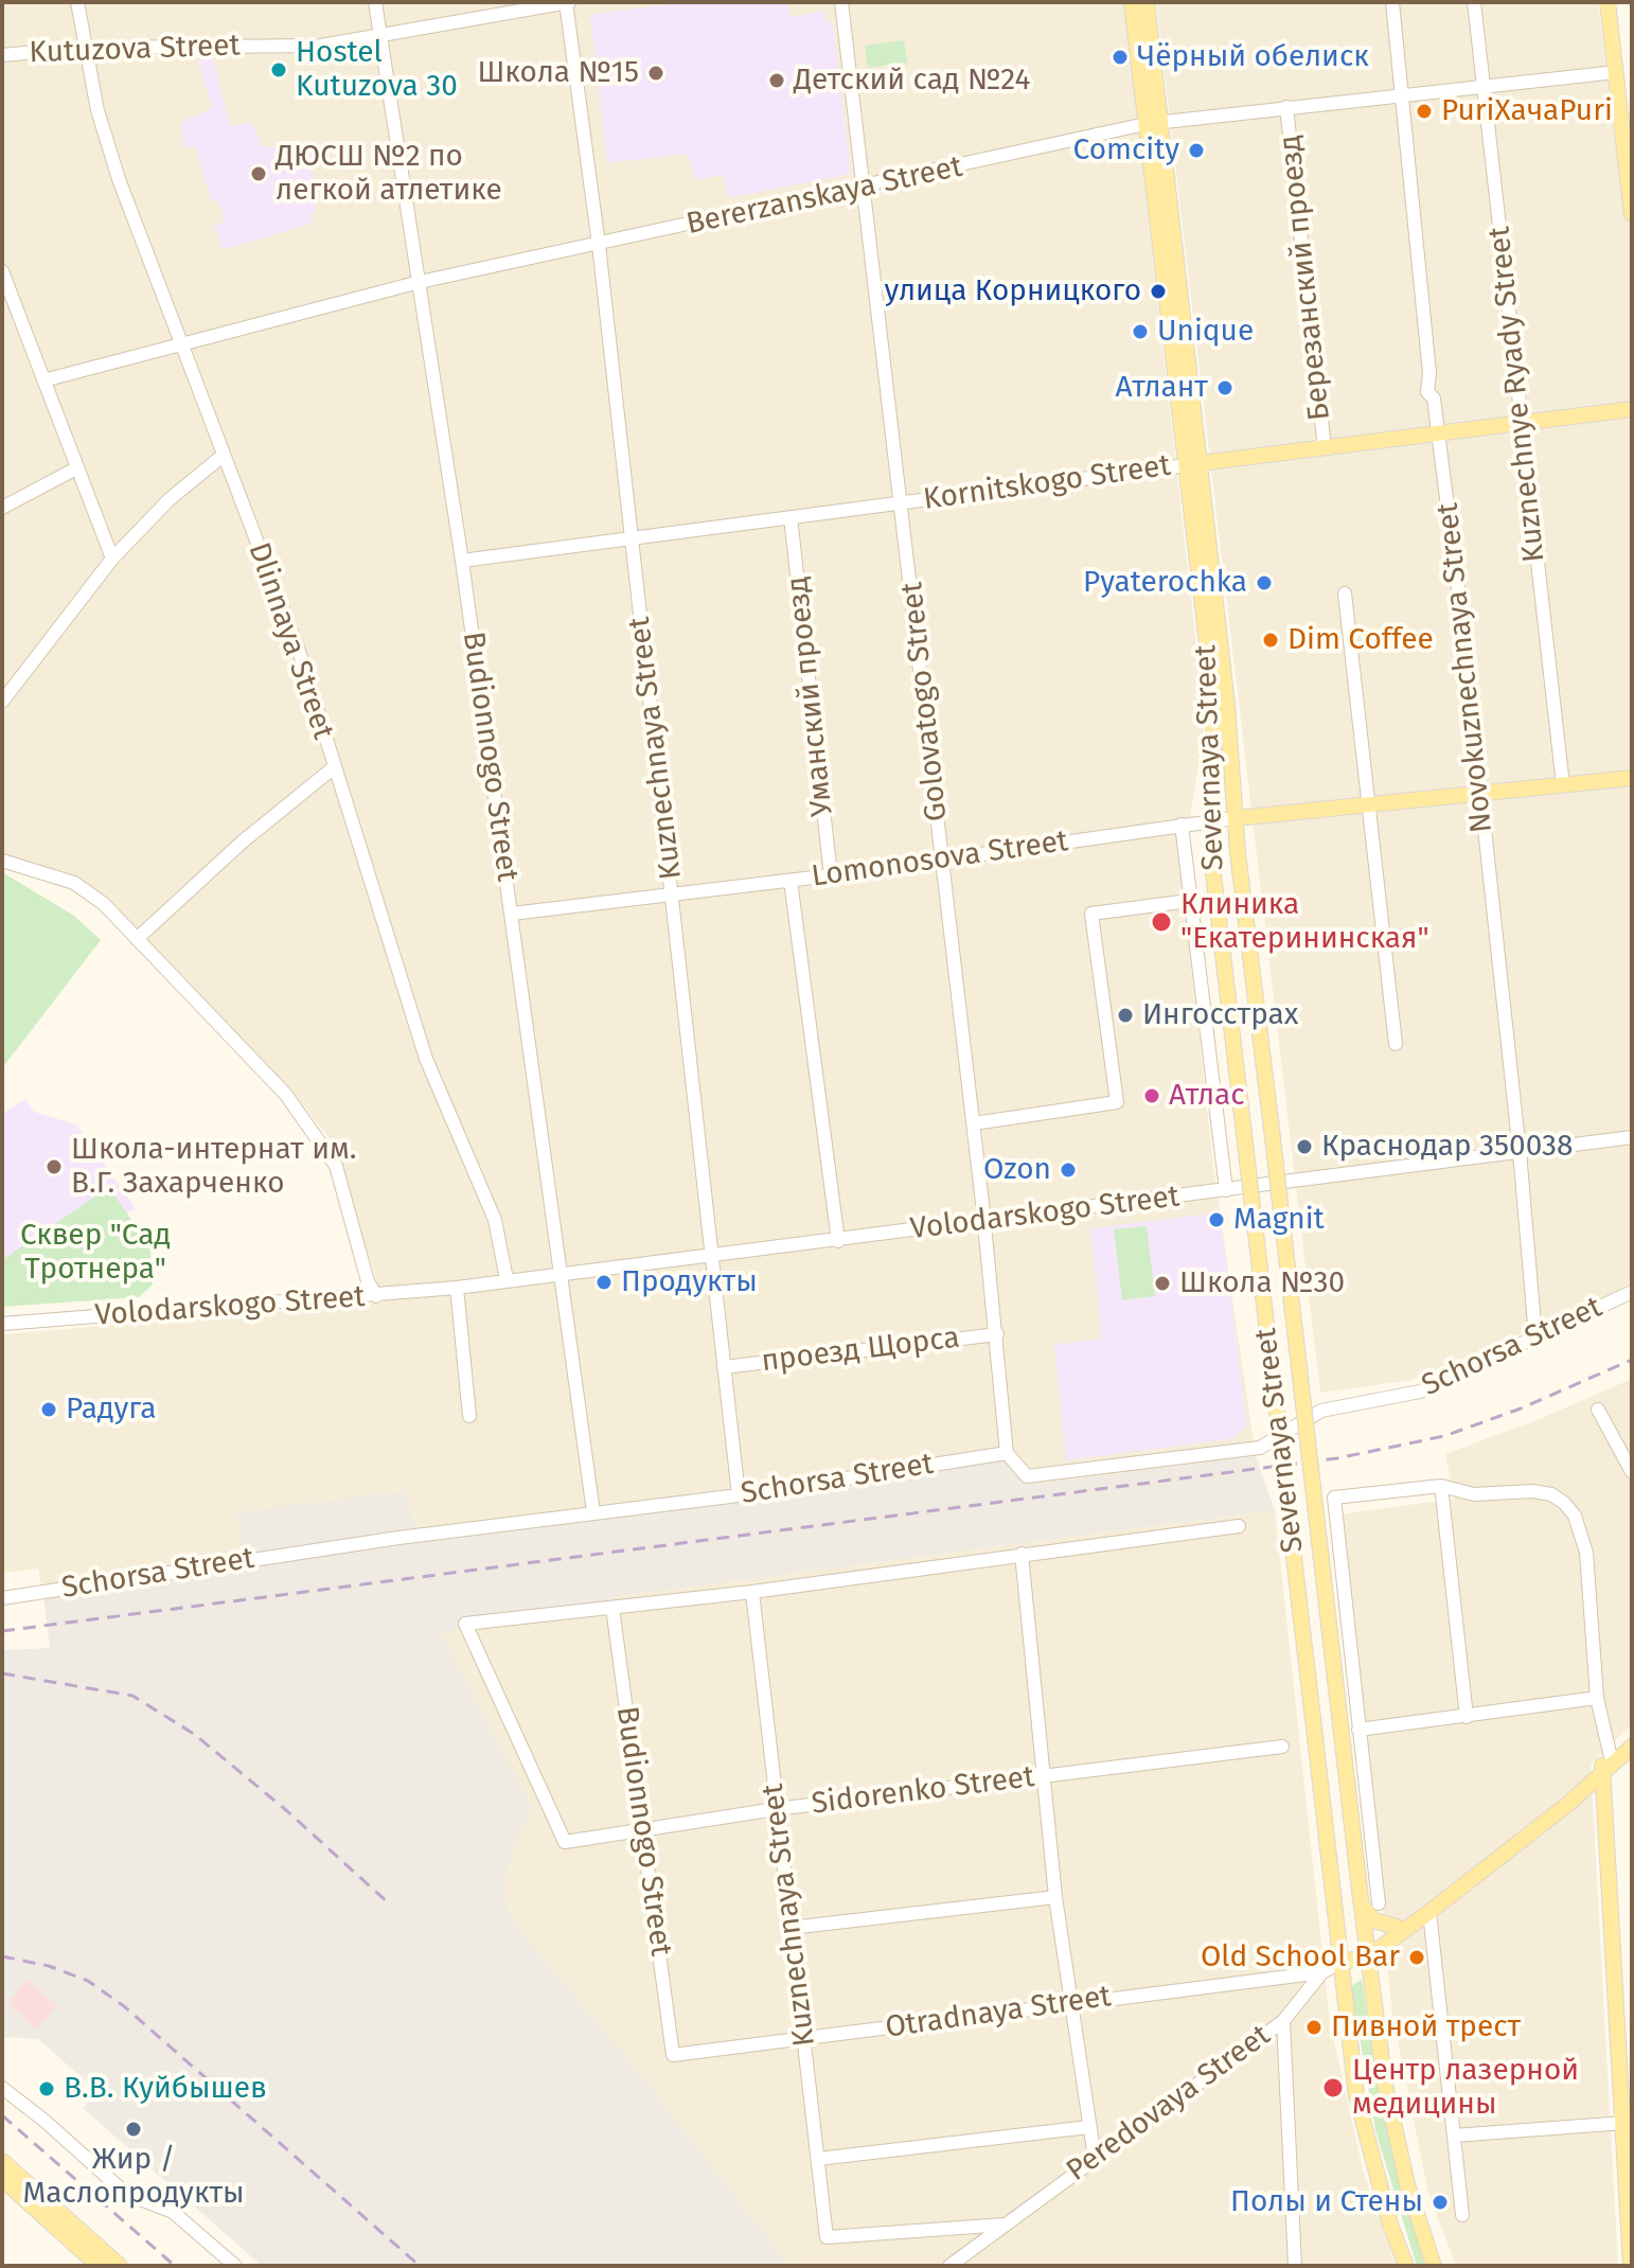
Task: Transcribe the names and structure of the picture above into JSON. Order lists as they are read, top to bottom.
{
  "streets": {
    "main road": ["Kornitskogo Street", "Severnaya Street", "Lomonosova Street"],
    "street": [
      "Kutuzova Street",
      "Bererzanskaya Street",
      "Березанский проезд",
      "Kuznechnye Ryady Street",
      "Dlinnaya Street",
      "Novokuznechnaya Street",
      "Уманский проезд",
      "Golovatogo Street",
      "Kuznechnaya Street",
      "Budionnogo Street",
      "Volodarskogo Street",
      "Schorsa Street",
      "проезд Щорса",
      "Sidorenko Street",
      "Otradnaya Street",
      "Peredovaya Street"
    ]
  },
  "crossings": [
    ["Kutuzova Street", "Dlinnaya Street"],
    ["Kutuzova Street", "Kuznechnaya Street"],
    ["Kutuzova Street", "Budionnogo Street"],
    ["Bererzanskaya Street", "Березанский проезд"],
    ["Bererzanskaya Street", "Kuznechnye Ryady Street"],
    ["Bererzanskaya Street", "Dlinnaya Street"],
    ["Bererzanskaya Street", "Novokuznechnaya Street"],
    ["Bererzanskaya Street", "Golovatogo Street"],
    ["Bererzanskaya Street", "Kuznechnaya Street"],
    ["Bererzanskaya Street", "Budionnogo Street"],
    ["Bererzanskaya Street", "Severnaya Street"],
    ["Березанский проезд", "Kornitskogo Street"],
    ["Kuznechnye Ryady Street", "Kornitskogo Street"],
    ["Kuznechnye Ryady Street", "Lomonosova Street"],
    ["Kornitskogo Street", "Novokuznechnaya Street"],
    ["Kornitskogo Street", "Уманский проезд"],
    ["Kornitskogo Street", "Golovatogo Street"],
    ["Kornitskogo Street", "Kuznechnaya Street"],
    ["Kornitskogo Street", "Budionnogo Street"],
    ["Kornitskogo Street", "Severnaya Street"],
    ["Dlinnaya Street", "Volodarskogo Street"],
    ["Novokuznechnaya Street", "Lomonosova Street"],
    ["Novokuznechnaya Street", "Volodarskogo Street"],
    ["Novokuznechnaya Street", "Schorsa Street"],
    ["Уманский проезд", "Lomonosova Street"],
    ["Golovatogo Street", "Lomonosova Street"],
    ["Golovatogo Street", "Volodarskogo Street"],
    ["Golovatogo Street", "Schorsa Street"],
    ["Golovatogo Street", "проезд Щорса"],
    ["Kuznechnaya Street", "Lomonosova Street"],
    ["Kuznechnaya Street", "Volodarskogo Street"],
    ["Kuznechnaya Street", "Schorsa Street"],
    ["Kuznechnaya Street", "проезд Щорса"],
    ["Kuznechnaya Street", "Sidorenko Street"],
    ["Kuznechnaya Street", "Otradnaya Street"],
    ["Kuznechnaya Street", "Peredovaya Street"],
    ["Budionnogo Street", "Lomonosova Street"],
    ["Budionnogo Street", "Volodarskogo Street"],
    ["Budionnogo Street", "Schorsa Street"],
    ["Budionnogo Street", "Sidorenko Street"],
    ["Budionnogo Street", "Otradnaya Street"],
    ["Severnaya Street", "Lomonosova Street"],
    ["Severnaya Street", "Peredovaya Street"],
    ["Otradnaya Street", "Peredovaya Street"]
  ],
  "parks": ["Сквер \"Сад Тротнера\""],
  "places": [
    "Чёрный обелиск",
    "Hostel Kutuzova 30",
    "Школа №15",
    "Детский сад №24",
    "PuriХачаPuri",
    "Comcity",
    "ДЮСШ №2 по легкой атлетике",
    "улица Корницкого",
    "Unique",
    "Атлант",
    "Pyaterochka",
    "Dim Coffee",
    "Клиника \"Екатерининская\"",
    "Ингосстрах",
    "Атлас",
    "Краснодар 350038",
    "Школа-интернат им. В.Г. Захарченко",
    "Ozon",
    "Magnit",
    "Продукты",
    "Школа №30",
    "Радуга",
    "Old School Bar",
    "Пивной трест",
    "Центр лазерной медицины",
    "В.В. Куйбышев",
    "Жир / Маслопродукты",
    "Полы и Стены"
  ]
}
